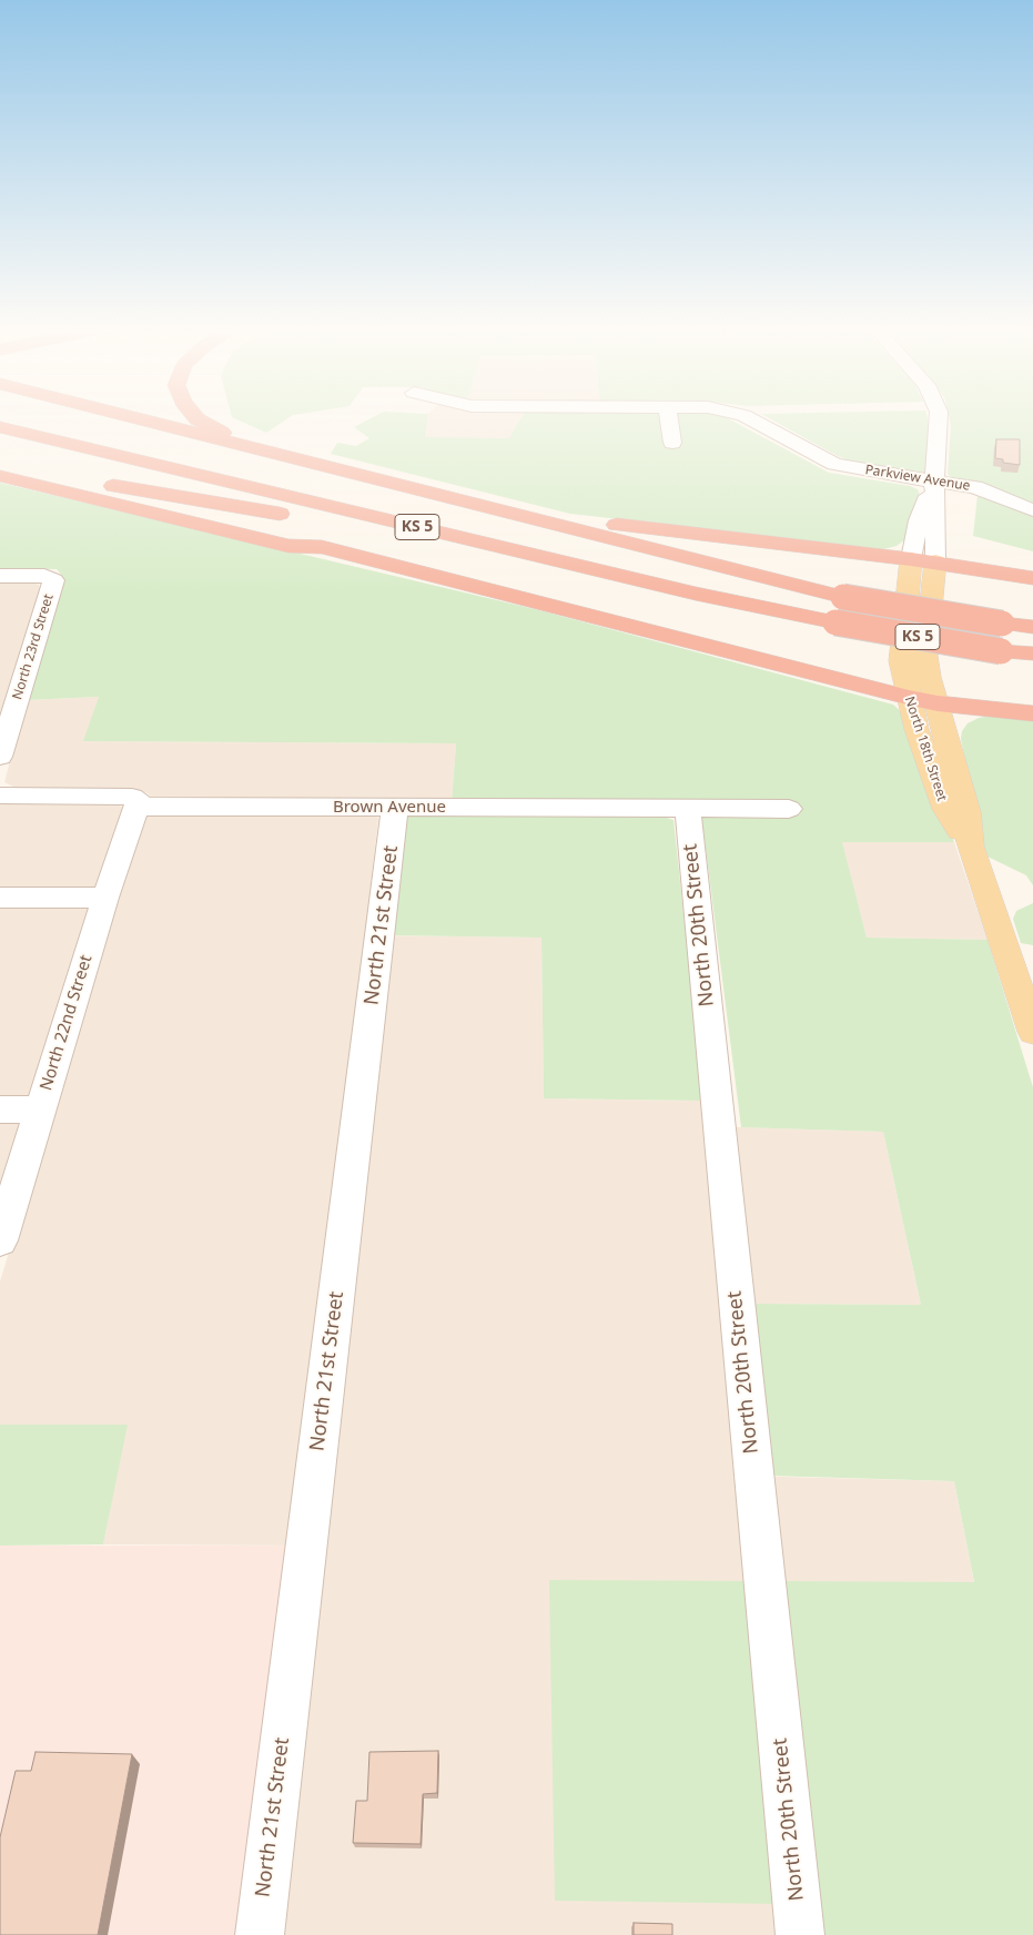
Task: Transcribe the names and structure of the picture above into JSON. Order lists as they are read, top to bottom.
{
  "streets": {
    "highway": ["KS 5"],
    "main road": ["North 18th Street"],
    "street": [
      "Parkview Avenue",
      "North 23rd Street",
      "Brown Avenue",
      "North 21st Street",
      "North 20th Street",
      "North 22nd Street"
    ]
  },
  "crossings": [
    ["Parkview Avenue", "North 18th Street"],
    ["Brown Avenue", "North 21st Street"],
    ["Brown Avenue", "North 20th Street"],
    ["Brown Avenue", "North 22nd Street"]
  ]
}
